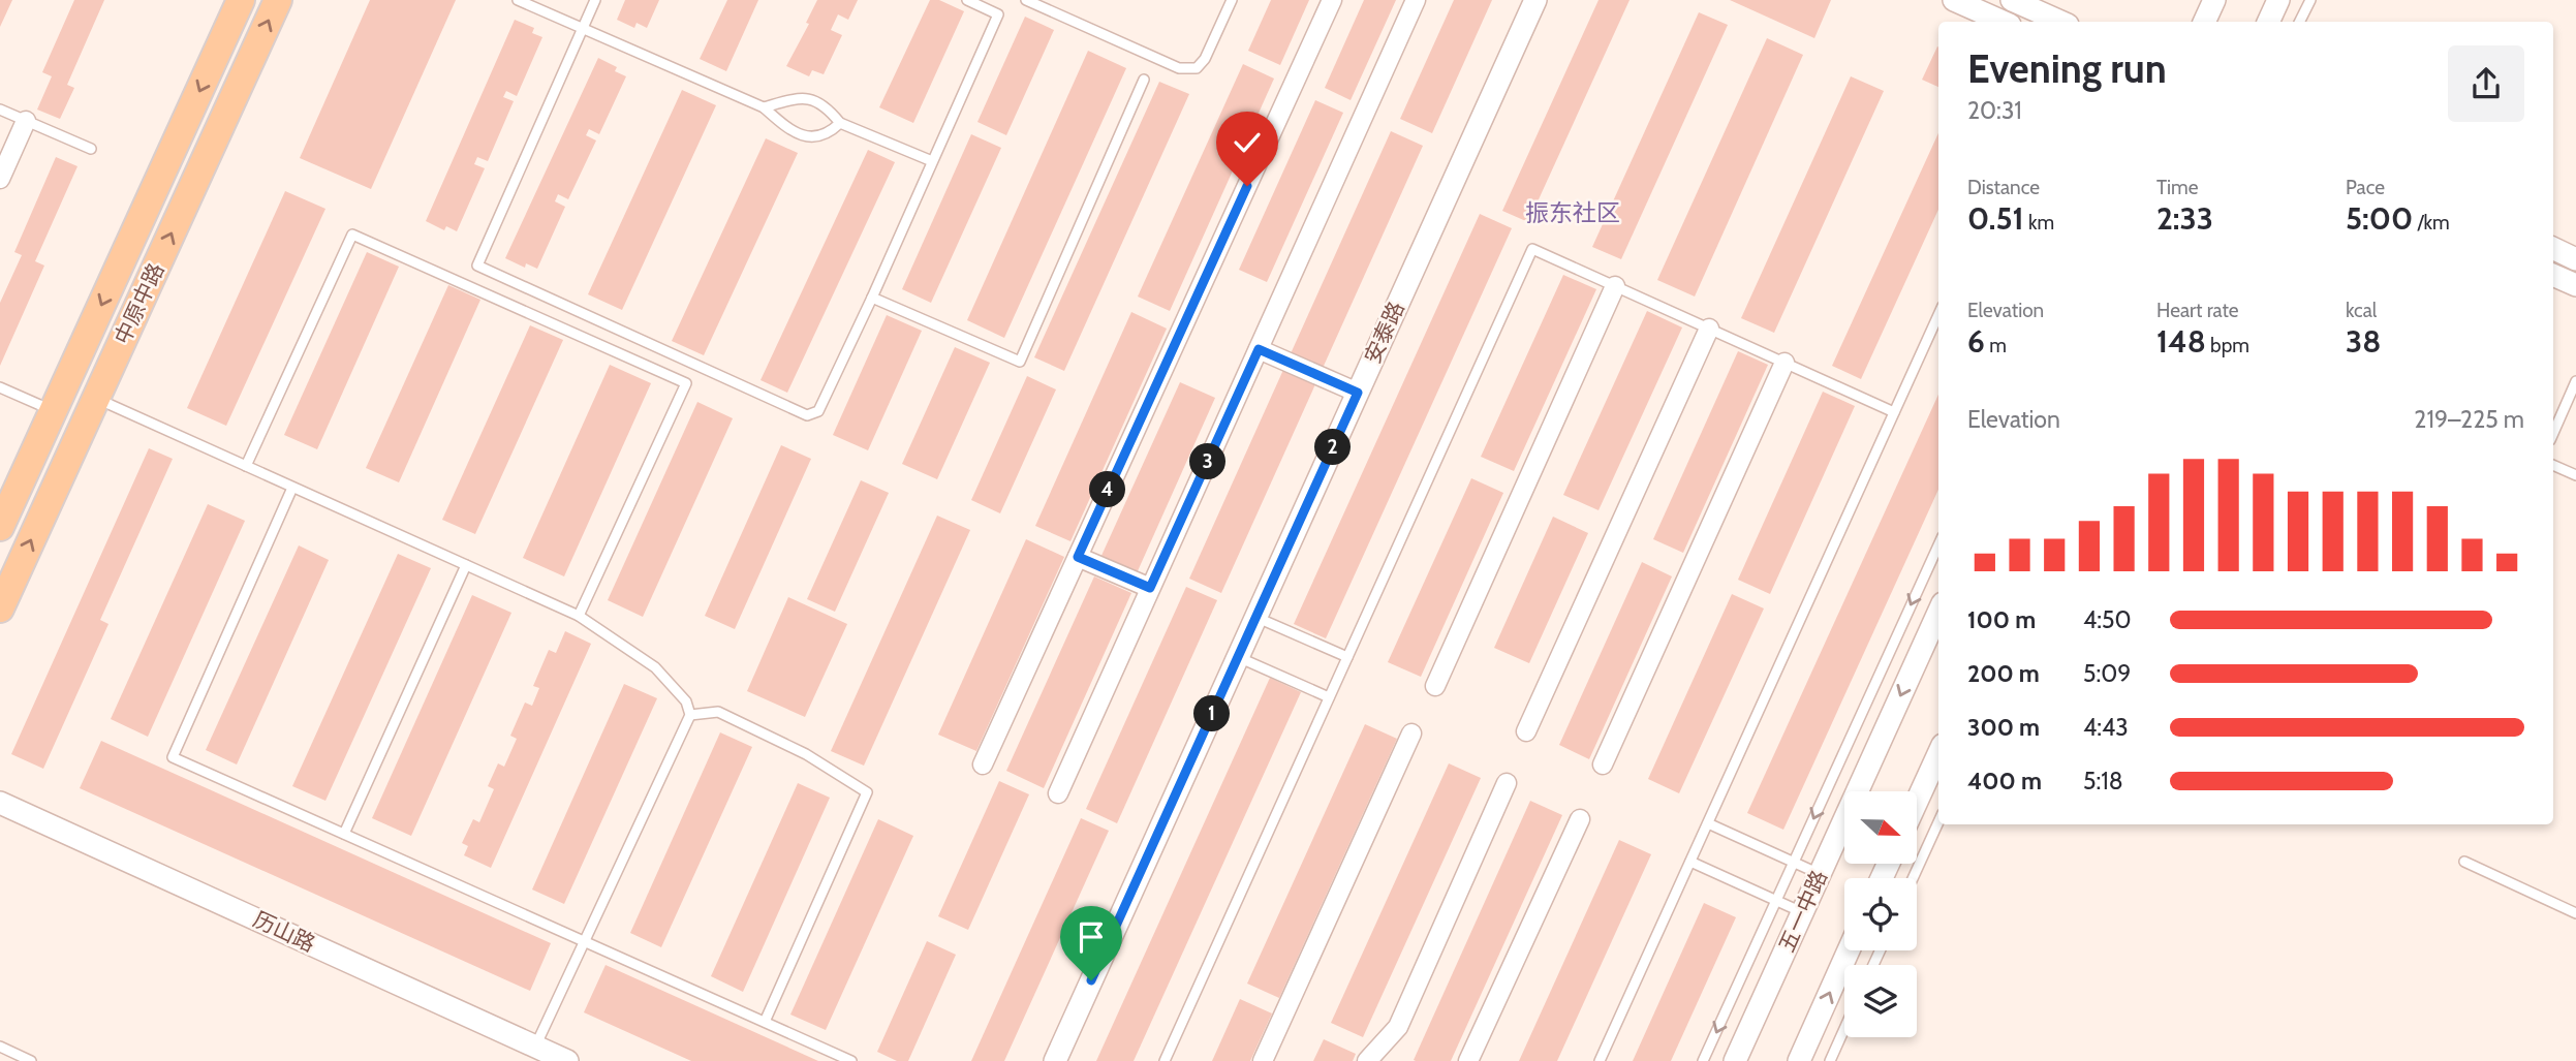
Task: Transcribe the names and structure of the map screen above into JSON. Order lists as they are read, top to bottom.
{
  "streets": {
    "main road": ["中原中路"],
    "street": ["安泰路", "五一中路", "历山路"]
  },
  "one_way": ["五一中路"],
  "districts": ["振东社区"],
  "north": "right",
  "page": {
    "heading": ["Evening run", "20:31"],
    "stats": [
      ["Distance", "0.51 km"],
      ["Time", "2:33"],
      ["Pace", "5:00 /km"],
      ["Elevation", "6 m"],
      ["Heart rate", "148 bpm"],
      ["kcal", "38"]
    ],
    "chart": ["Elevation", "219–225 m"],
    "pins": [
      "2",
      "3",
      "4",
      "1"
    ],
    "list": [
      {
        "name": "100 m",
        "note": "4:50"
      },
      {
        "name": "200 m",
        "note": "5:09"
      },
      {
        "name": "300 m",
        "note": "4:43"
      },
      {
        "name": "400 m",
        "note": "5:18"
      }
    ]
  }
}
